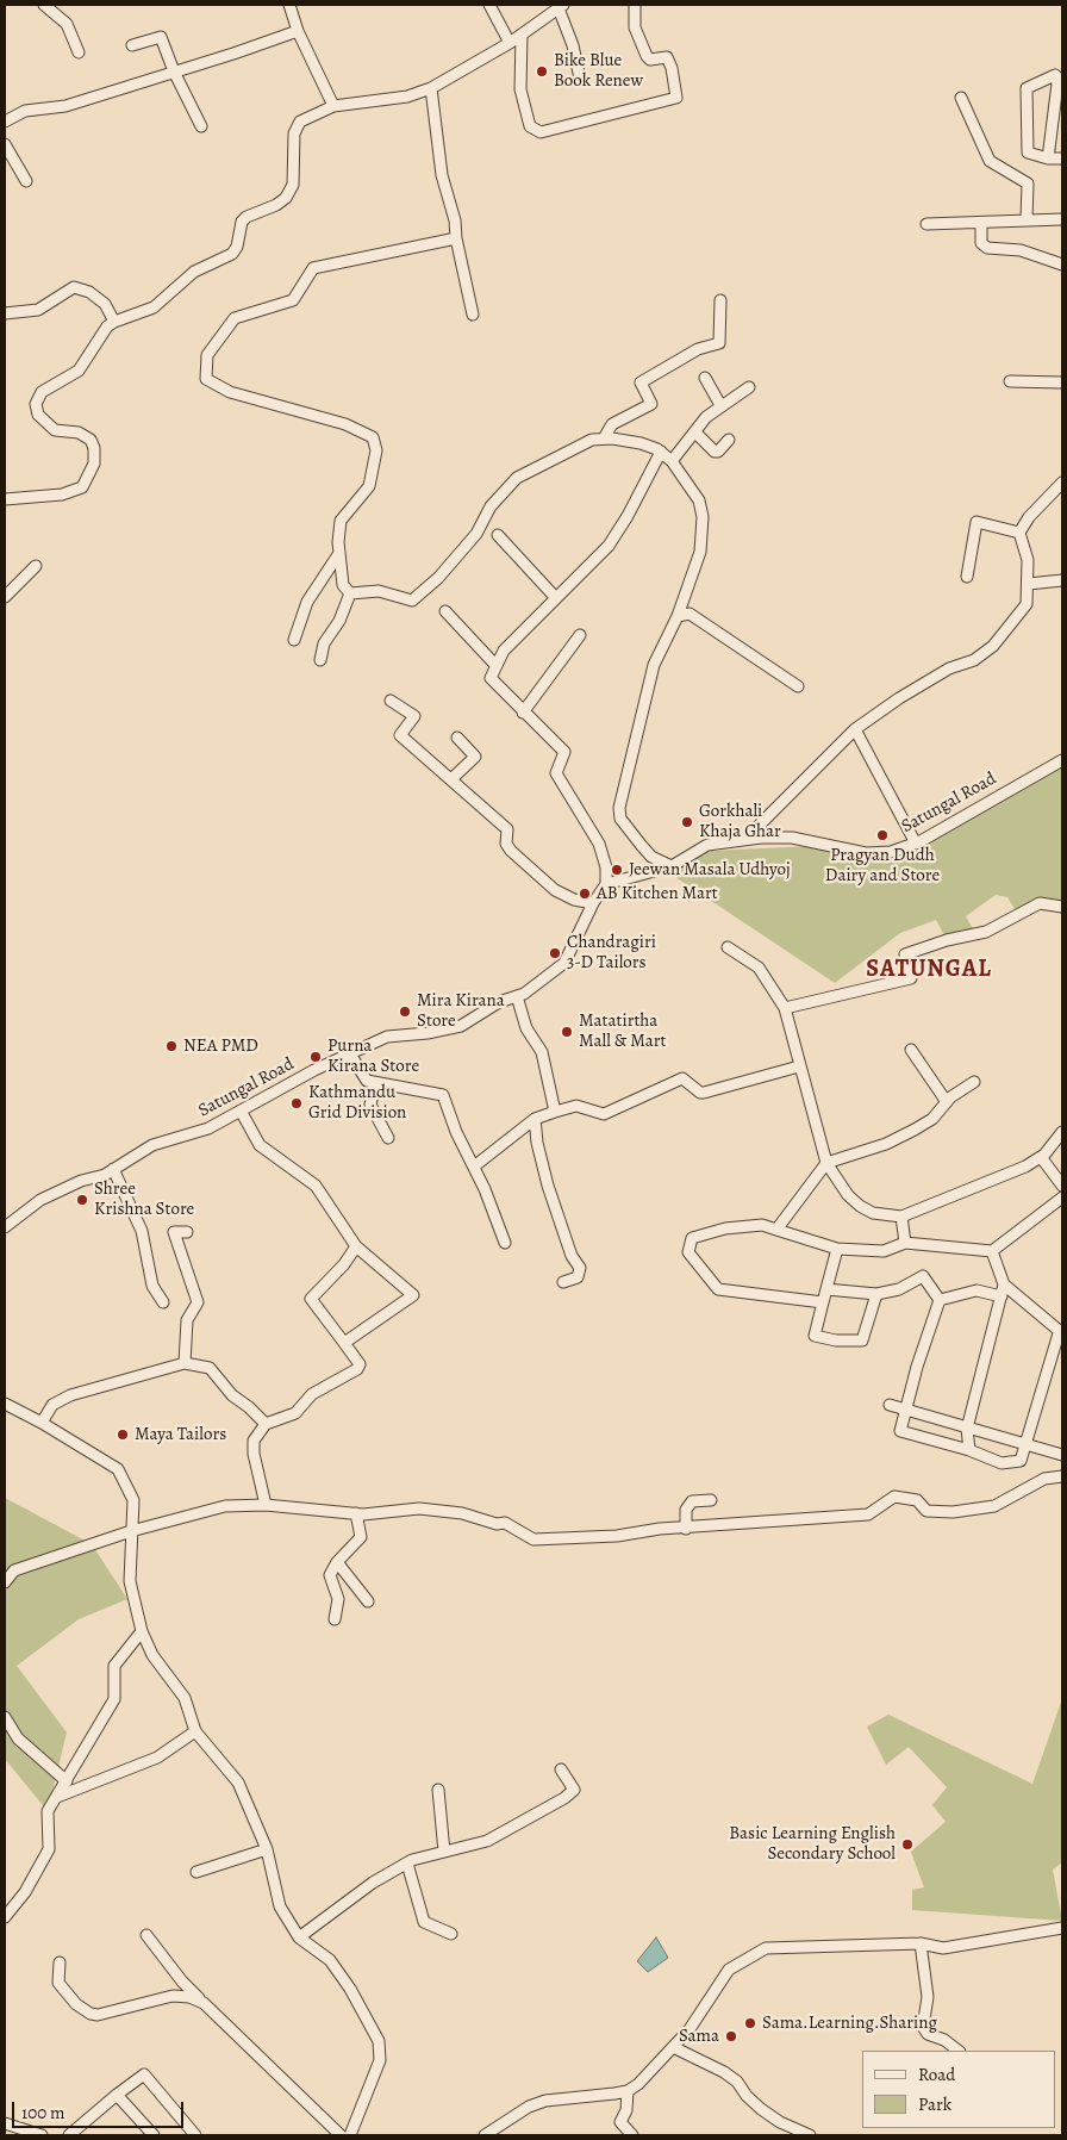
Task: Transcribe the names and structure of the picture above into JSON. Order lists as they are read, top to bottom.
{
  "streets": {
    "street": ["Satungal Road"]
  },
  "districts": ["SATUNGAL"],
  "places": [
    "Bike Blue Book Renew",
    "Gorkhali Khaja Ghar",
    "Pragyan Dudh Dairy and Store",
    "Jeewan Masala Udhyoj",
    "AB Kitchen Mart",
    "Chandragiri 3-D Tailors",
    "Mira Kirana Store",
    "Matatirtha Mall & Mart",
    "NEA PMD",
    "Purna Kirana Store",
    "Kathmandu Grid Division",
    "Shree Krishna Store",
    "Maya Tailors",
    "Basic Learning English Secondary School",
    "Sama.Learning.Sharing",
    "Sama"
  ],
  "legend": ["Road", "Park"],
  "scale_bar": "100 m"
}
